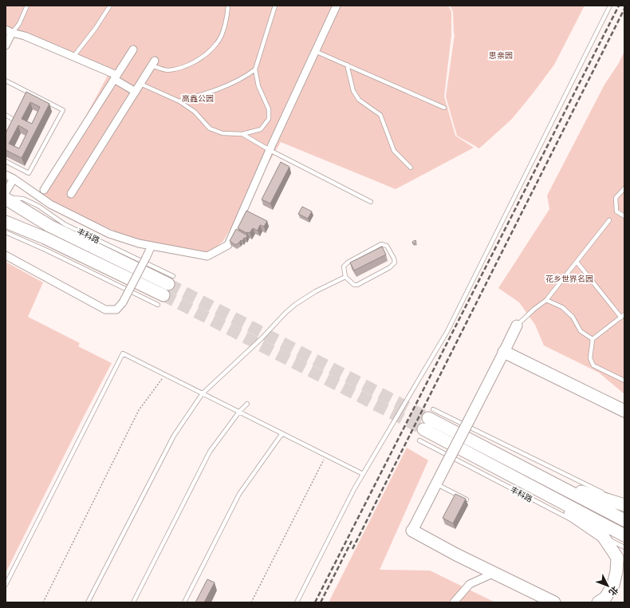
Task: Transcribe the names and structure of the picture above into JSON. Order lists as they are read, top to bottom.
{
  "streets": {
    "main road": ["丰科路"]
  },
  "parks": ["思亲园", "高鑫公园", "花乡世界名园"],
  "north": "bottom right"
}
